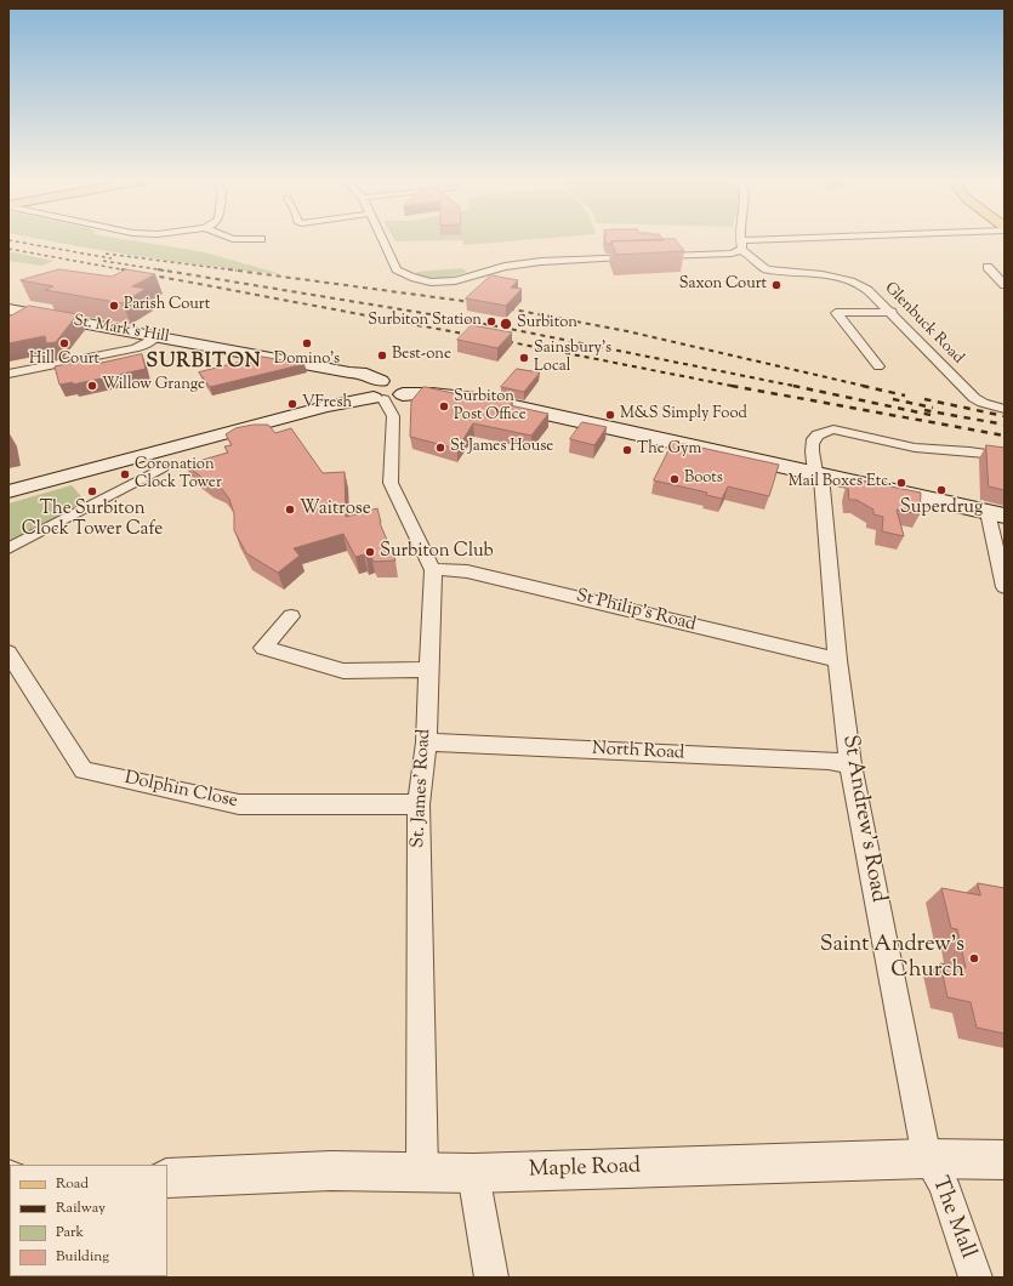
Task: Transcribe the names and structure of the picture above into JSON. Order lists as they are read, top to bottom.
{
  "streets": {
    "main road": ["St. Mark's Hill"],
    "street": [
      "Glenbuck Road",
      "St Philip's Road",
      "North Road",
      "St. James' Road",
      "Dolphin Close",
      "St Andrew's Road",
      "Maple Road",
      "The Mall"
    ]
  },
  "crossings": [
    ["St. Mark's Hill", "St. James' Road"],
    ["St Philip's Road", "St. James' Road"],
    ["St Philip's Road", "St Andrew's Road"],
    ["North Road", "St. James' Road"],
    ["North Road", "St Andrew's Road"],
    ["St. James' Road", "Dolphin Close"],
    ["St. James' Road", "Maple Road"],
    ["St Andrew's Road", "Maple Road"],
    ["St Andrew's Road", "The Mall"],
    ["Maple Road", "The Mall"]
  ],
  "districts": ["SURBITON"],
  "places": [
    "Saxon Court",
    "Parish Court",
    "Surbiton Station",
    "Surbiton",
    "Hill Court",
    "Domino's",
    "Best-one",
    "Sainsbury's Local",
    "Willow Grange",
    "VFresh",
    "Surbiton Post Office",
    "M&S Simply Food",
    "St James House",
    "The Gym",
    "Coronation Clock Tower",
    "Boots",
    "Mail Boxes Etc.",
    "Superdrug",
    "The Surbiton Clock Tower Cafe",
    "Waitrose",
    "Surbiton Club",
    "Saint Andrew's Church"
  ],
  "legend": [
    "Road",
    "Railway",
    "Park",
    "Building"
  ]
}
